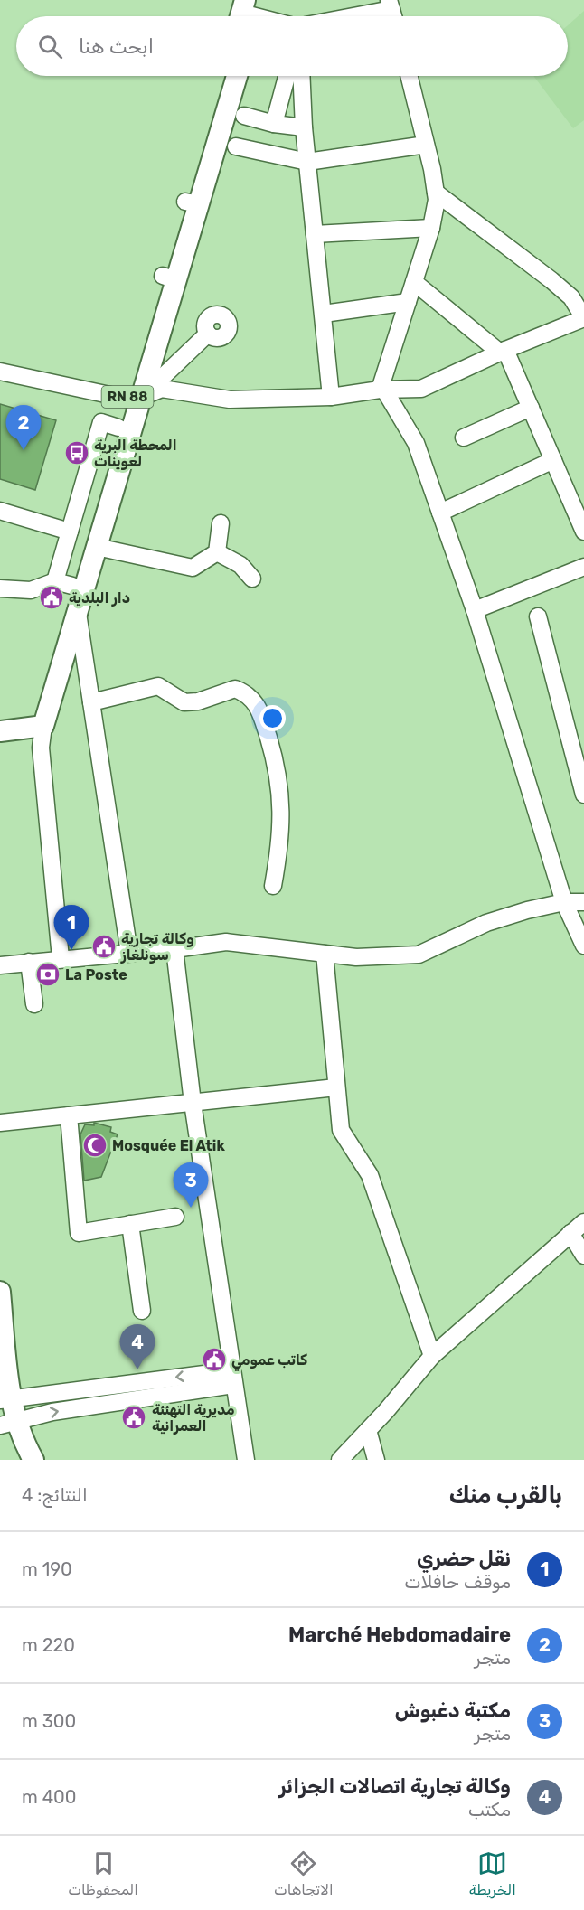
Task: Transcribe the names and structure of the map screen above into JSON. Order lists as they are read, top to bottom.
{
  "streets": {
    "main road": ["RN 88"]
  },
  "places": {
    "bus stop": ["المحطة البرية لعوينات"],
    "public building": [
      "دار البلدية",
      "وكالة تجارية سونلغاز",
      "كاتب عمومي",
      "مديرية التهئئة العمرانية"
    ],
    "bank": ["La Poste"],
    "mosque": ["Mosquée El Atik"]
  },
  "page": {
    "search": "ابحث هنا",
    "pins": [
      "2",
      "1",
      "3",
      "4"
    ],
    "heading": ["بالقرب منك", "النتائج: 4"],
    "list": [
      {
        "mark": "1",
        "name": "نقل حضري",
        "note": "موقف حافلات",
        "value": "190 m"
      },
      {
        "mark": "2",
        "name": "Marché Hebdomadaire",
        "note": "متجر",
        "value": "220 m"
      },
      {
        "mark": "3",
        "name": "مكتبة دغبوش",
        "note": "متجر",
        "value": "300 m"
      },
      {
        "mark": "4",
        "name": "وكالة تجارية اتصالات الجزائر",
        "note": "مكتب",
        "value": "400 m"
      }
    ],
    "nav": ["الخريطة", "الاتجاهات", "المحفوظات"]
  }
}
